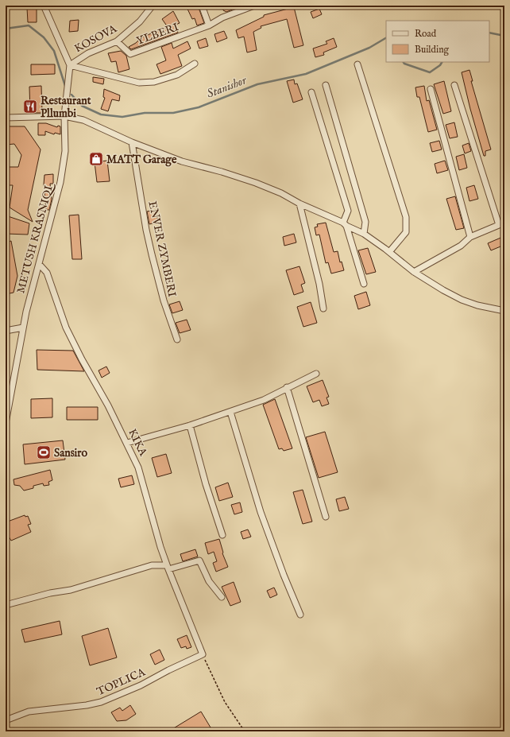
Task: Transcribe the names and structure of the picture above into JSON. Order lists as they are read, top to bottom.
{
  "streets": {
    "street": [
      "YLBERI",
      "KOSOVA",
      "METUSH KRASNIQI",
      "ENVER ZYMBERI",
      "KIKA",
      "TOPLICA"
    ]
  },
  "crossings": [
    ["YLBERI", "KOSOVA"],
    ["KOSOVA", "METUSH KRASNIQI"],
    ["METUSH KRASNIQI", "KIKA"],
    ["KIKA", "TOPLICA"]
  ],
  "water": ["Stanishor"],
  "places": {
    "restaurant": ["Restaurant Pllumbi"],
    "shop": ["MATT Garage"],
    "sports": ["Sansiro"]
  },
  "legend": ["Road", "Building"]
}
